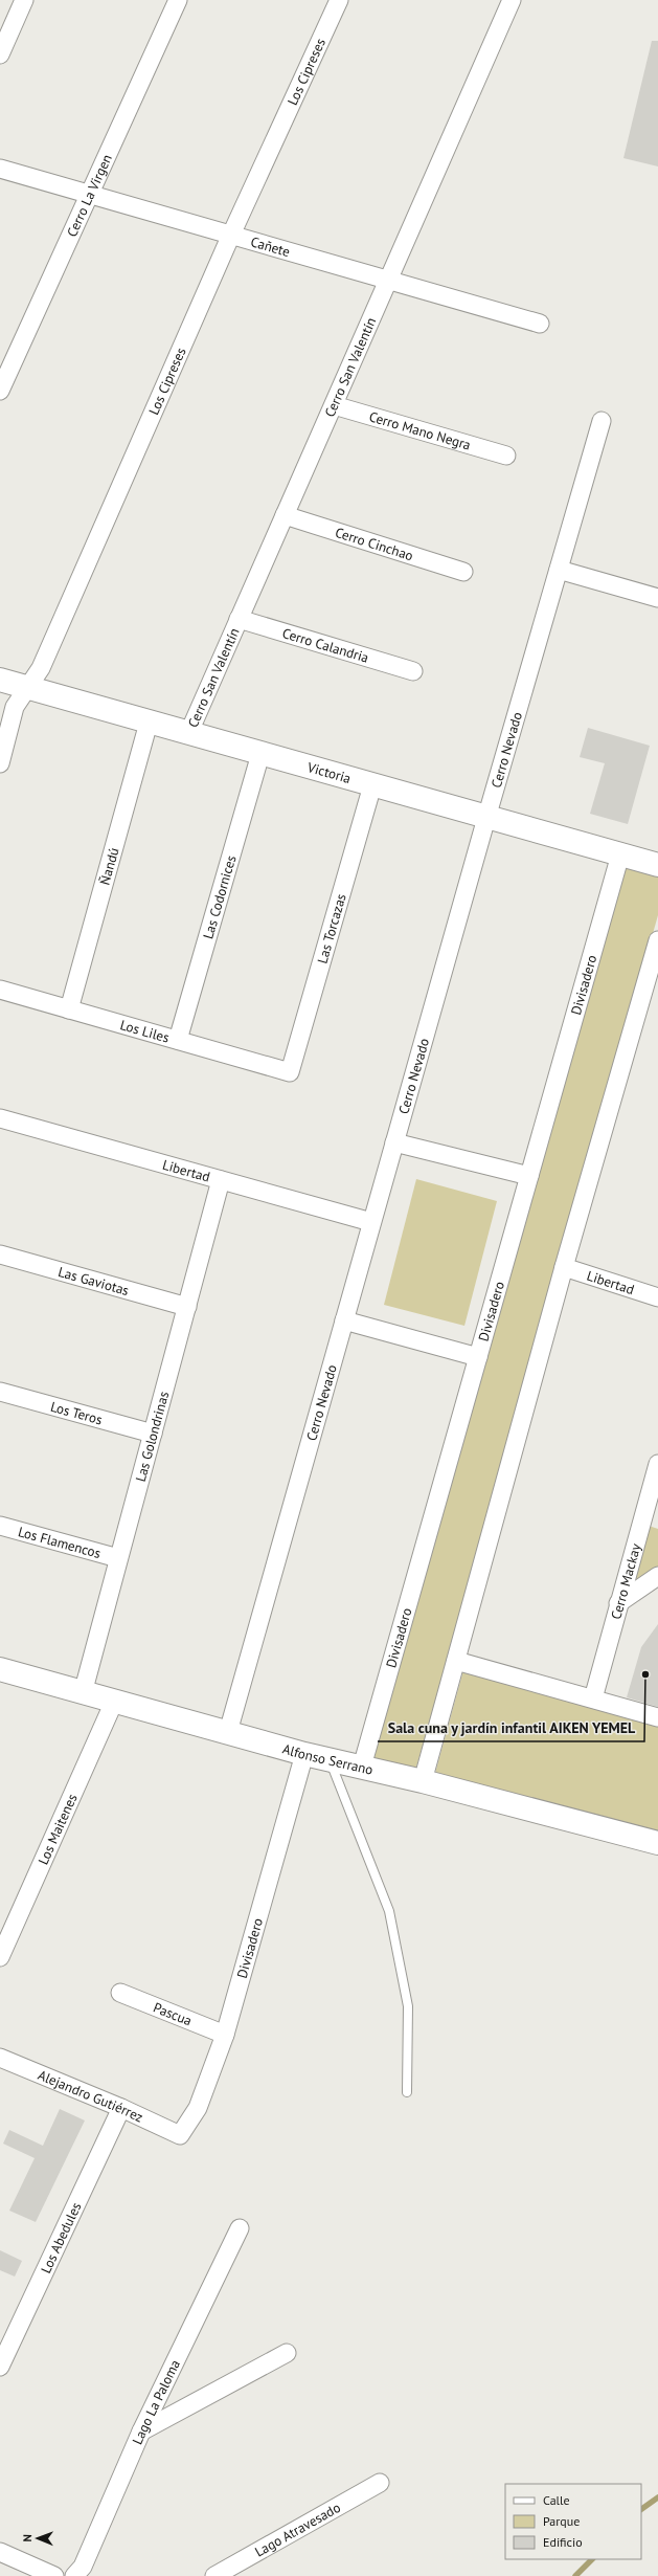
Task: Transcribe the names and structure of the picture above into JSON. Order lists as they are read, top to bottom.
{
  "streets": {
    "street": [
      "Los Cipreses",
      "Cerro La Virgen",
      "Cañete",
      "Cerro San Valentín",
      "Cerro Mano Negra",
      "Cerro Cinchao",
      "Cerro Calandria",
      "Cerro Nevado",
      "Victoria",
      "Ñandú",
      "Las Codornices",
      "Las Torcazas",
      "Divisadero",
      "Los Liles",
      "Libertad",
      "Las Gaviotas",
      "Los Teros",
      "Las Golondrinas",
      "Los Flamencos",
      "Cerro Mackay",
      "Alfonso Serrano",
      "Los Maitenes",
      "Pascua",
      "Alejandro Gutiérrez",
      "Los Abedules",
      "Lago La Paloma",
      "Lago Atravesado"
    ]
  },
  "crossings": [
    ["Los Cipreses", "Cañete"],
    ["Los Cipreses", "Victoria"],
    ["Cerro La Virgen", "Cañete"],
    ["Cañete", "Cerro San Valentín"],
    ["Cerro San Valentín", "Cerro Mano Negra"],
    ["Cerro San Valentín", "Cerro Cinchao"],
    ["Cerro San Valentín", "Cerro Calandria"],
    ["Cerro San Valentín", "Victoria"],
    ["Cerro Nevado", "Victoria"],
    ["Cerro Nevado", "Libertad"],
    ["Cerro Nevado", "Alfonso Serrano"],
    ["Victoria", "Ñandú"],
    ["Victoria", "Las Codornices"],
    ["Victoria", "Las Torcazas"],
    ["Victoria", "Divisadero"],
    ["Ñandú", "Los Liles"],
    ["Las Codornices", "Los Liles"],
    ["Las Torcazas", "Los Liles"],
    ["Divisadero", "Alfonso Serrano"],
    ["Divisadero", "Pascua"],
    ["Divisadero", "Alejandro Gutiérrez"],
    ["Libertad", "Las Golondrinas"],
    ["Las Gaviotas", "Las Golondrinas"],
    ["Los Teros", "Las Golondrinas"],
    ["Las Golondrinas", "Los Flamencos"],
    ["Las Golondrinas", "Alfonso Serrano"],
    ["Alfonso Serrano", "Los Maitenes"],
    ["Alejandro Gutiérrez", "Los Abedules"]
  ],
  "places": ["Sala cuna y jardín infantil AIKEN YEMEL"],
  "legend": ["Calle", "Parque", "Edificio"],
  "north": "left"
}
